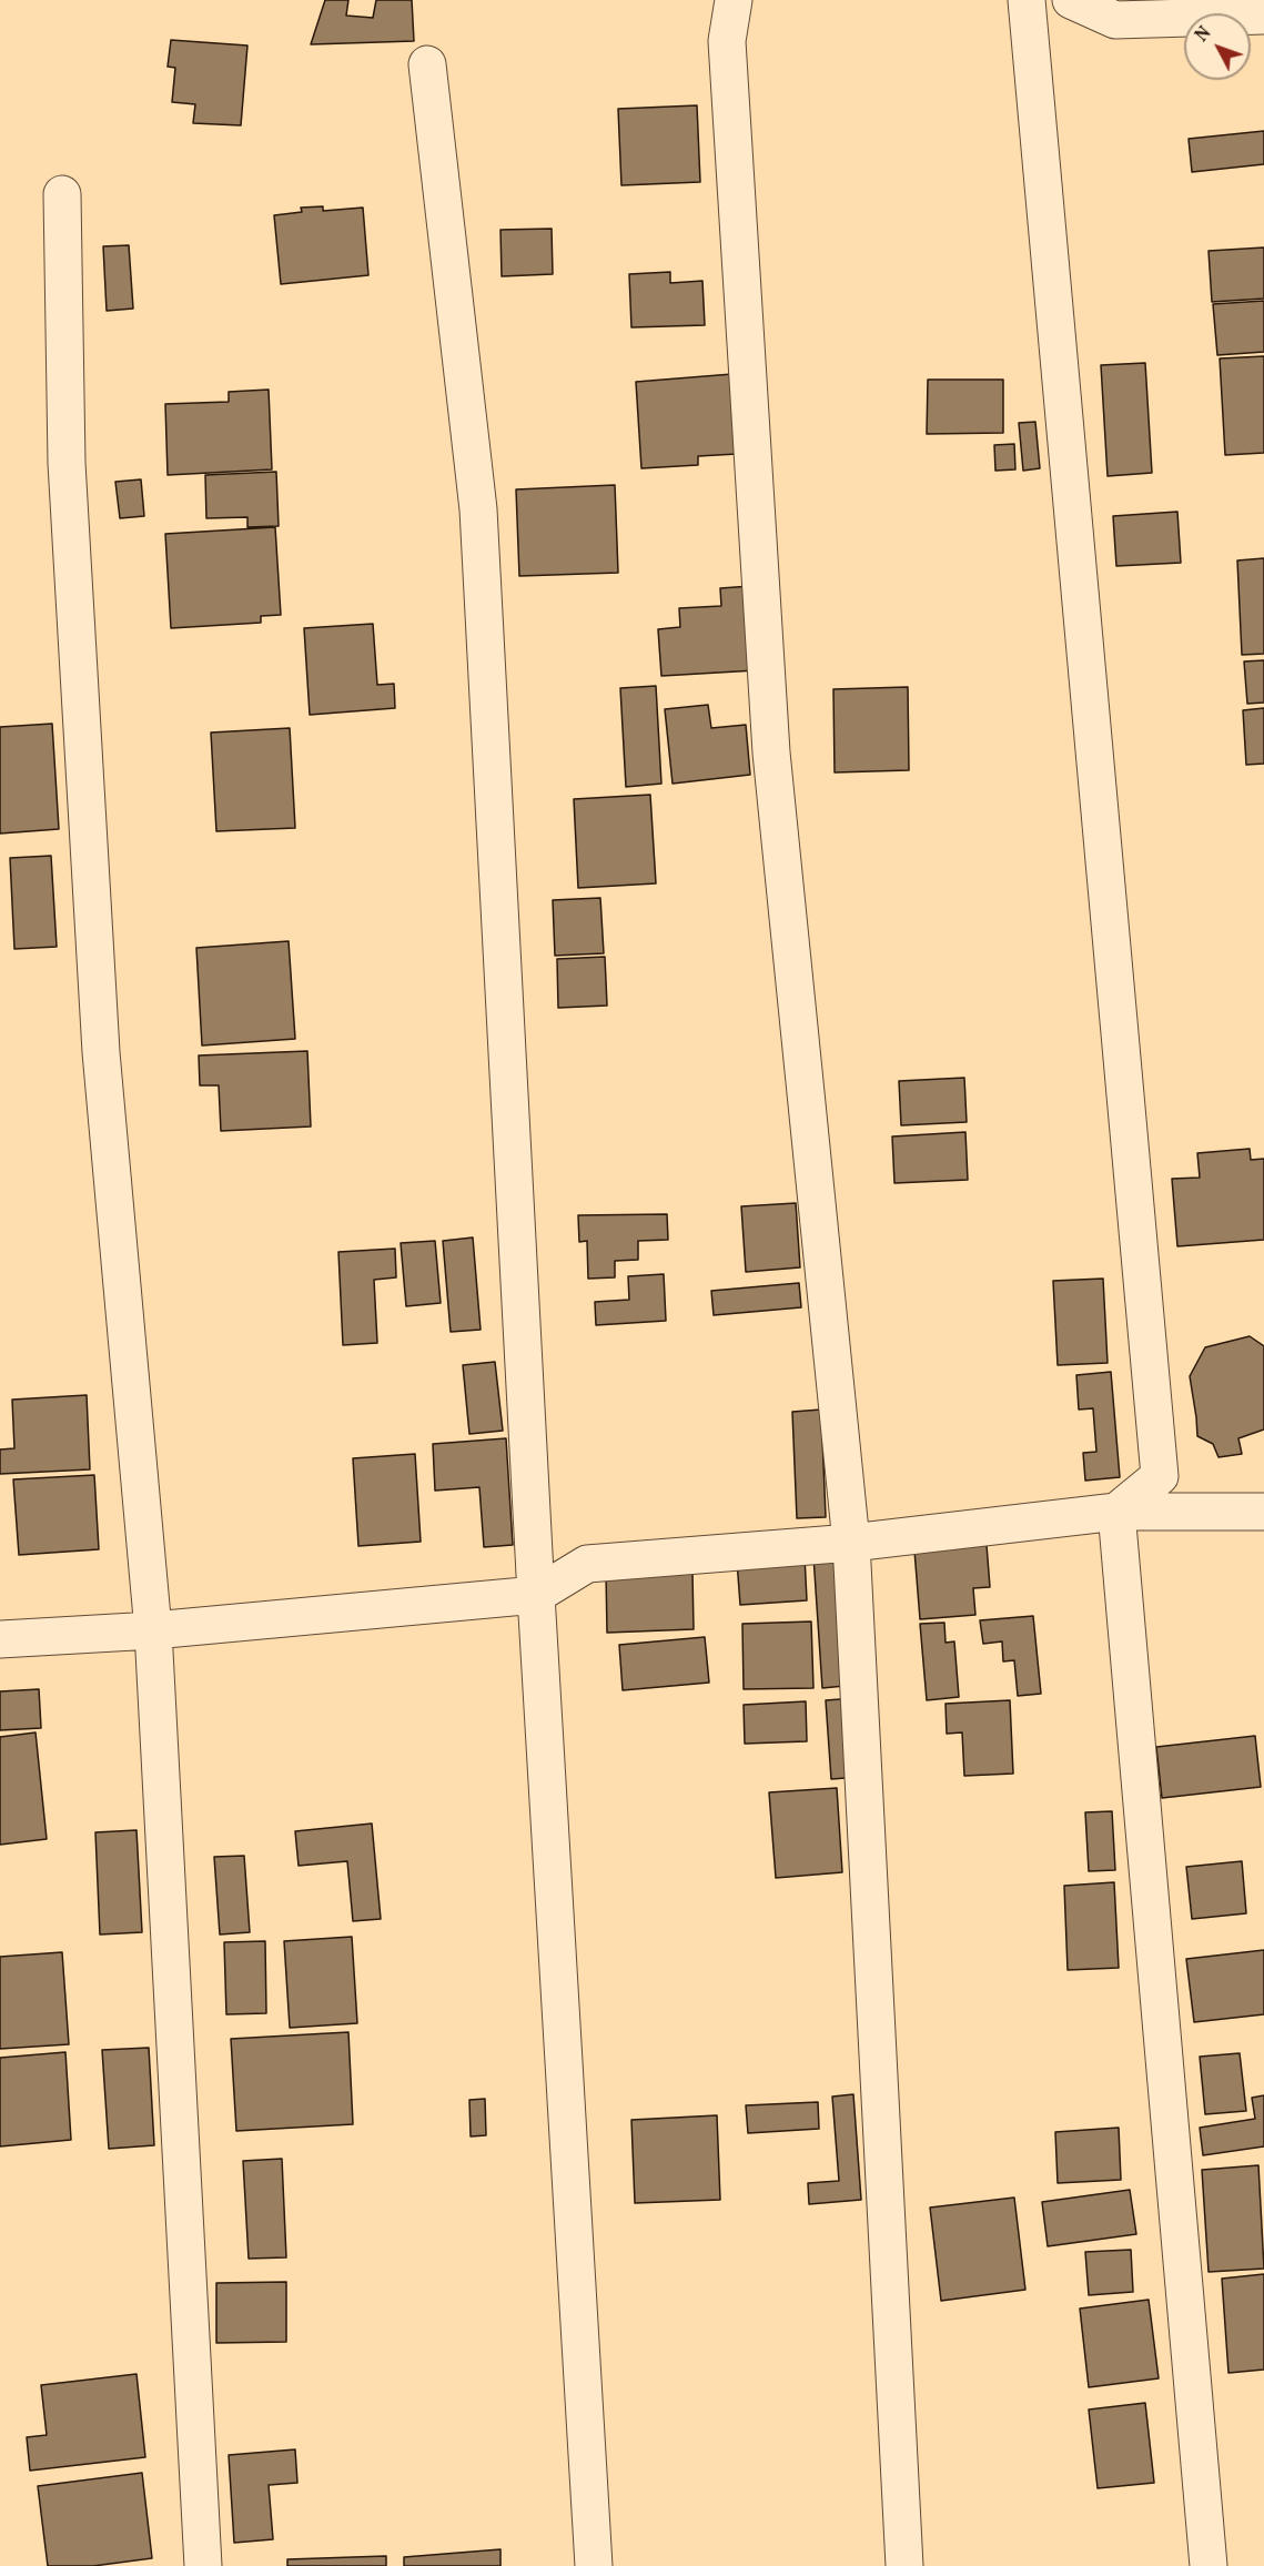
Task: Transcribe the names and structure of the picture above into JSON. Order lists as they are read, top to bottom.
{
  "north": "top left"
}
